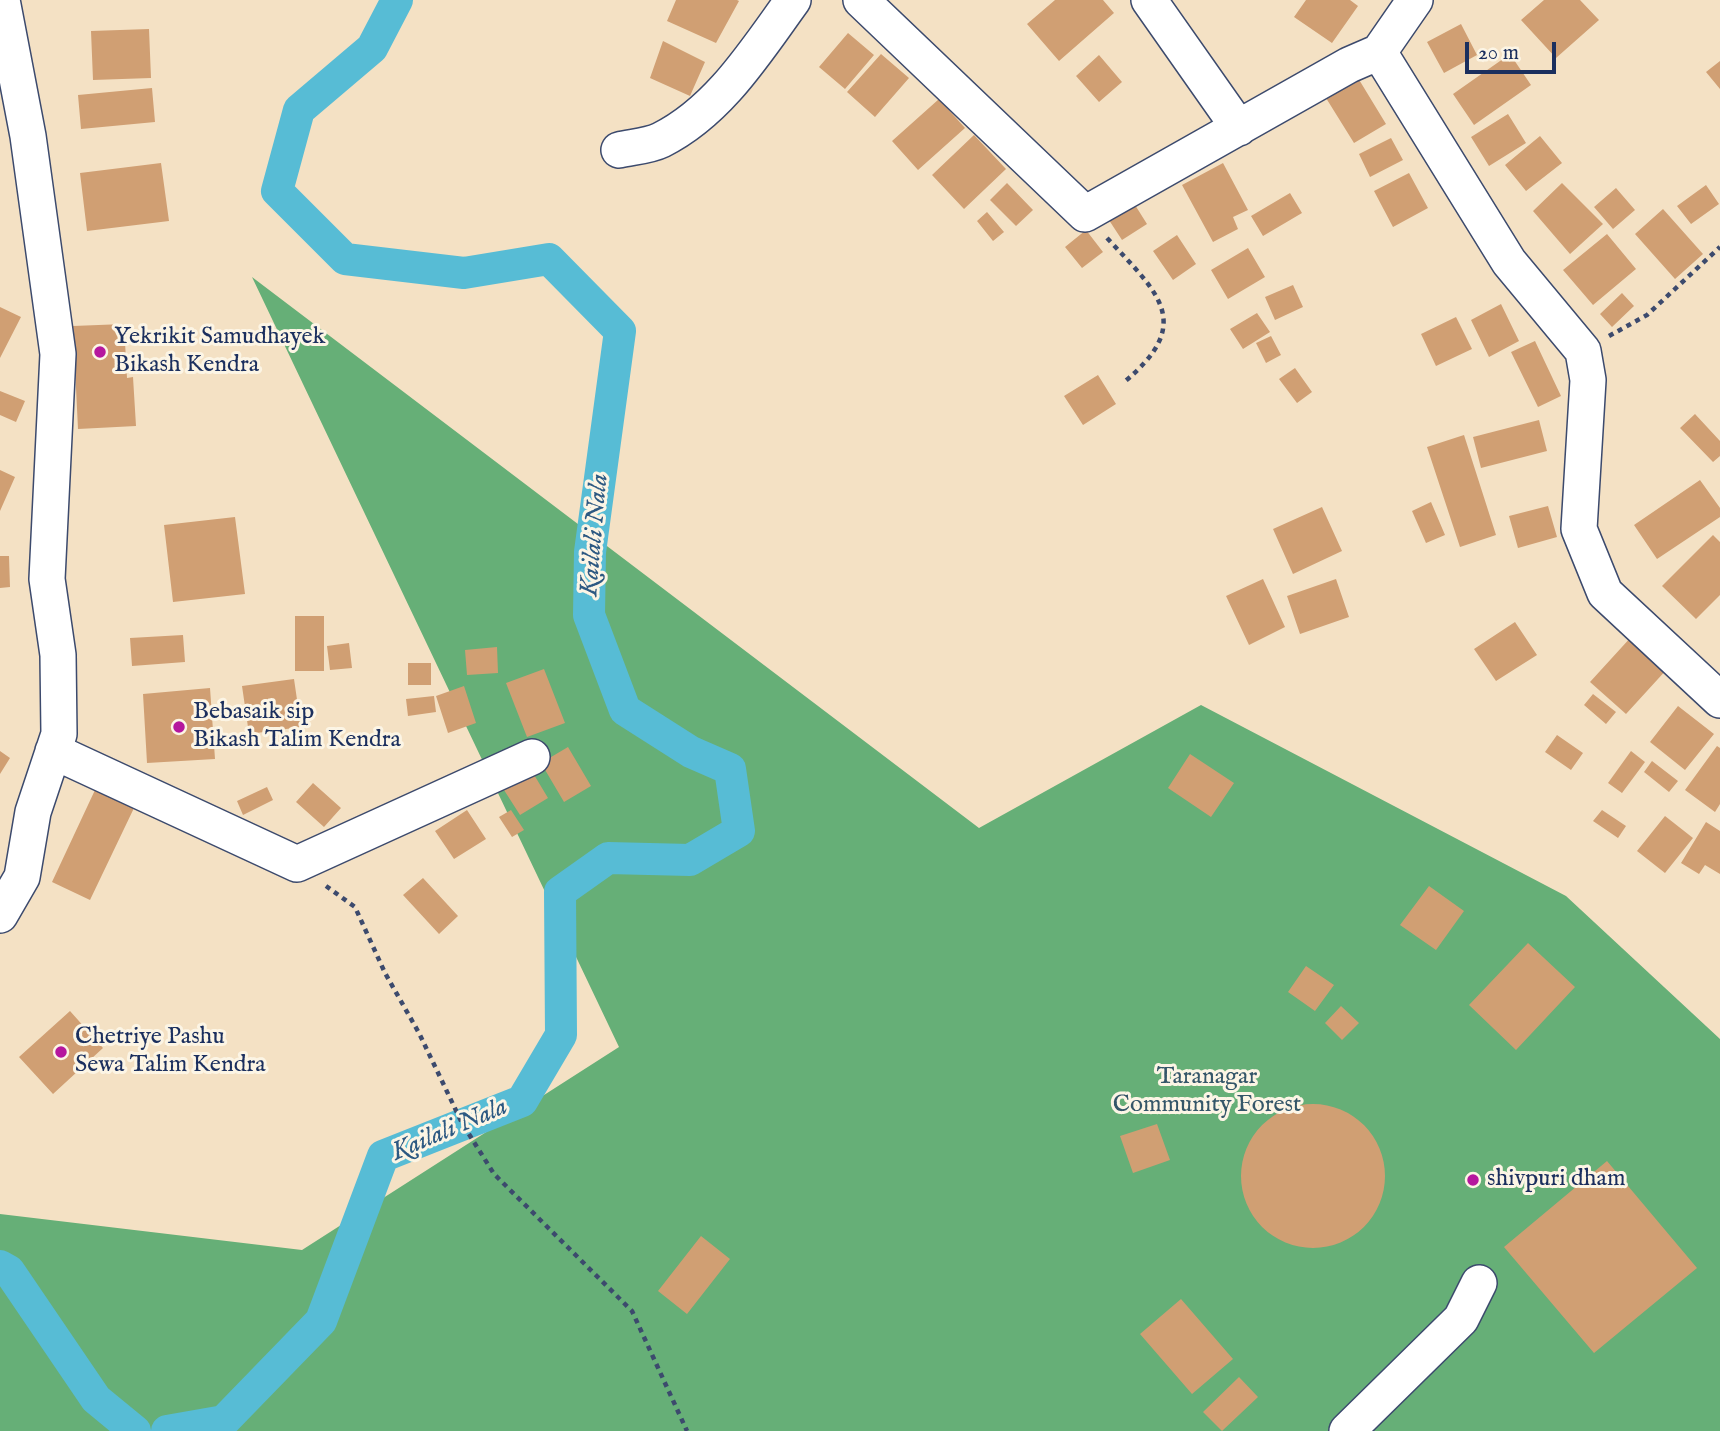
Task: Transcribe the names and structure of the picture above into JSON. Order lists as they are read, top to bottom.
{
  "water": ["Kailali Nala"],
  "parks": ["Taranagar Community Forest"],
  "places": [
    "Yekrikit Samudhayek Bikash Kendra",
    "Bebasaik sip Bikash Talim Kendra",
    "Chetriye Pashu Sewa Talim Kendra",
    "shivpuri dham"
  ],
  "scale_bar": "20 m"
}
